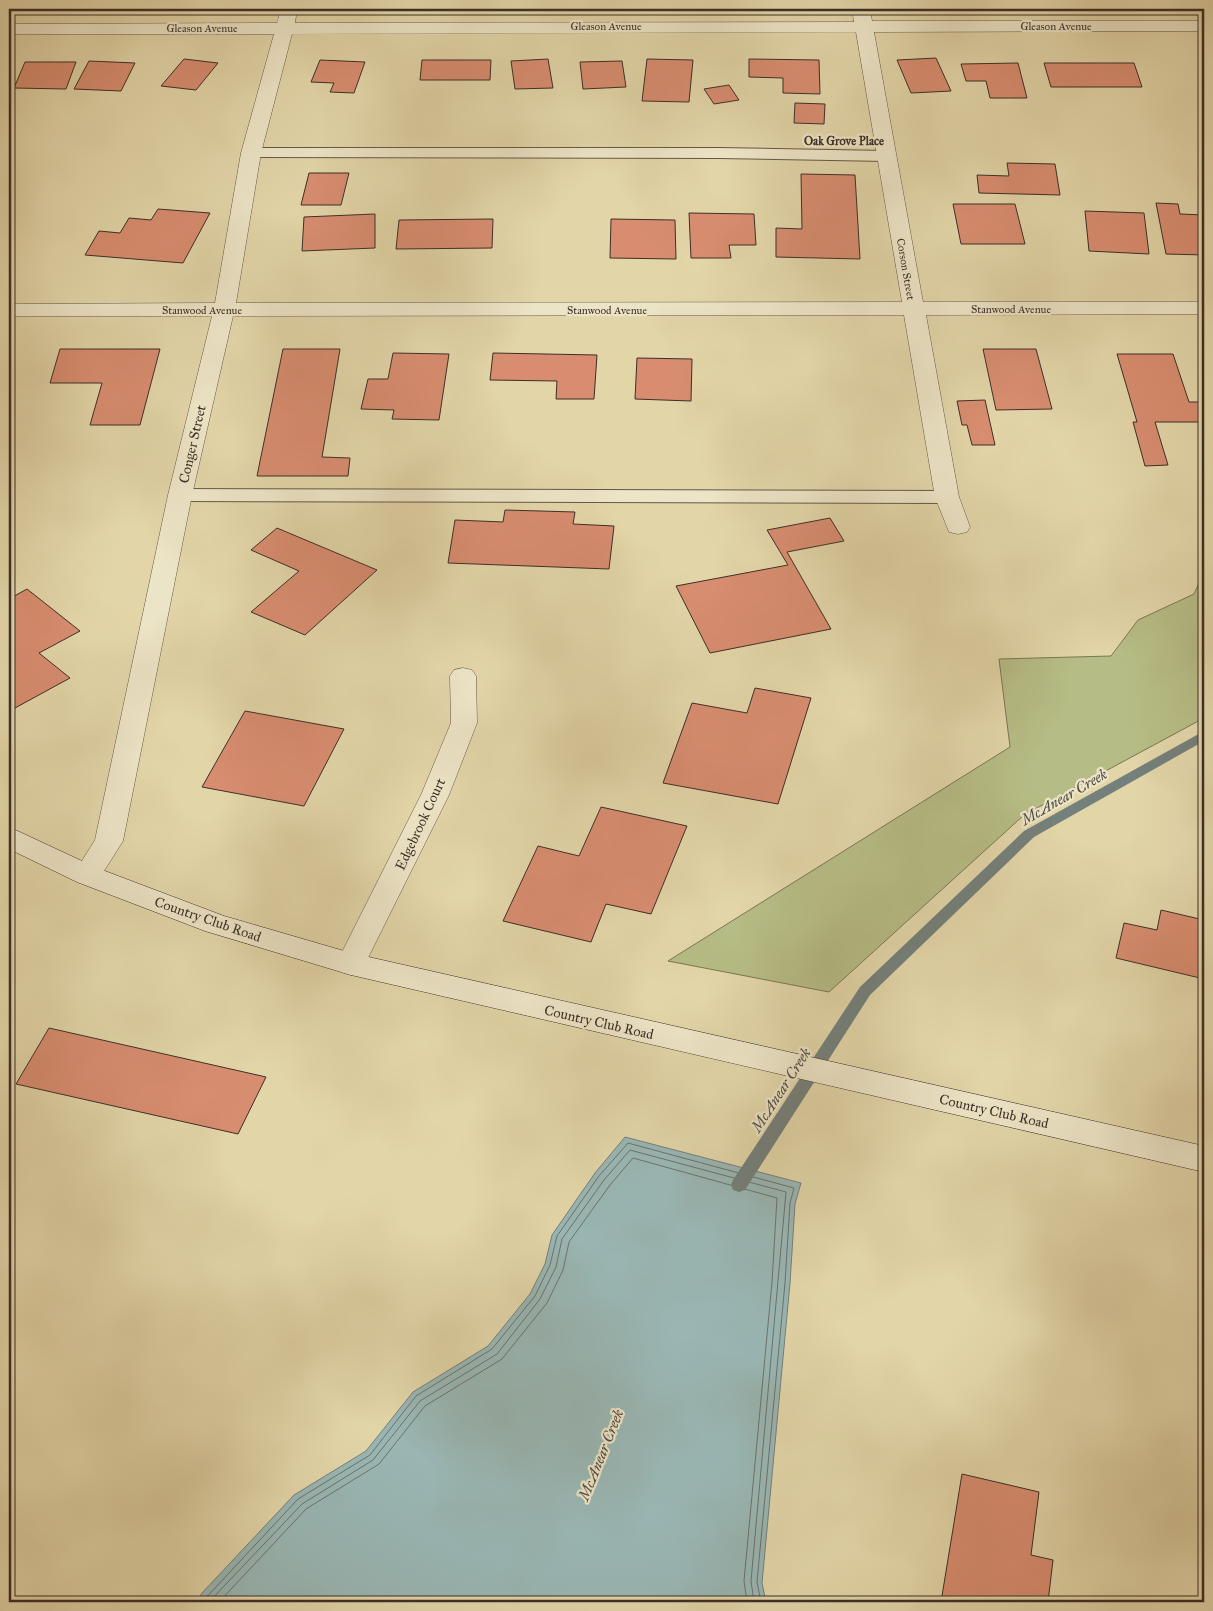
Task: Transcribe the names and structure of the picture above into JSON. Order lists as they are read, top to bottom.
{
  "streets": {
    "street": [
      "Gleason Avenue",
      "Corson Street",
      "Stanwood Avenue",
      "Conger Street",
      "Edgebrook Court",
      "Country Club Road"
    ]
  },
  "crossings": [
    ["Gleason Avenue", "Corson Street"],
    ["Gleason Avenue", "Conger Street"],
    ["Corson Street", "Stanwood Avenue"],
    ["Stanwood Avenue", "Conger Street"],
    ["Conger Street", "Country Club Road"],
    ["Edgebrook Court", "Country Club Road"]
  ],
  "districts": ["Oak Grove Place"],
  "water": ["McAnear Creek"]
}
